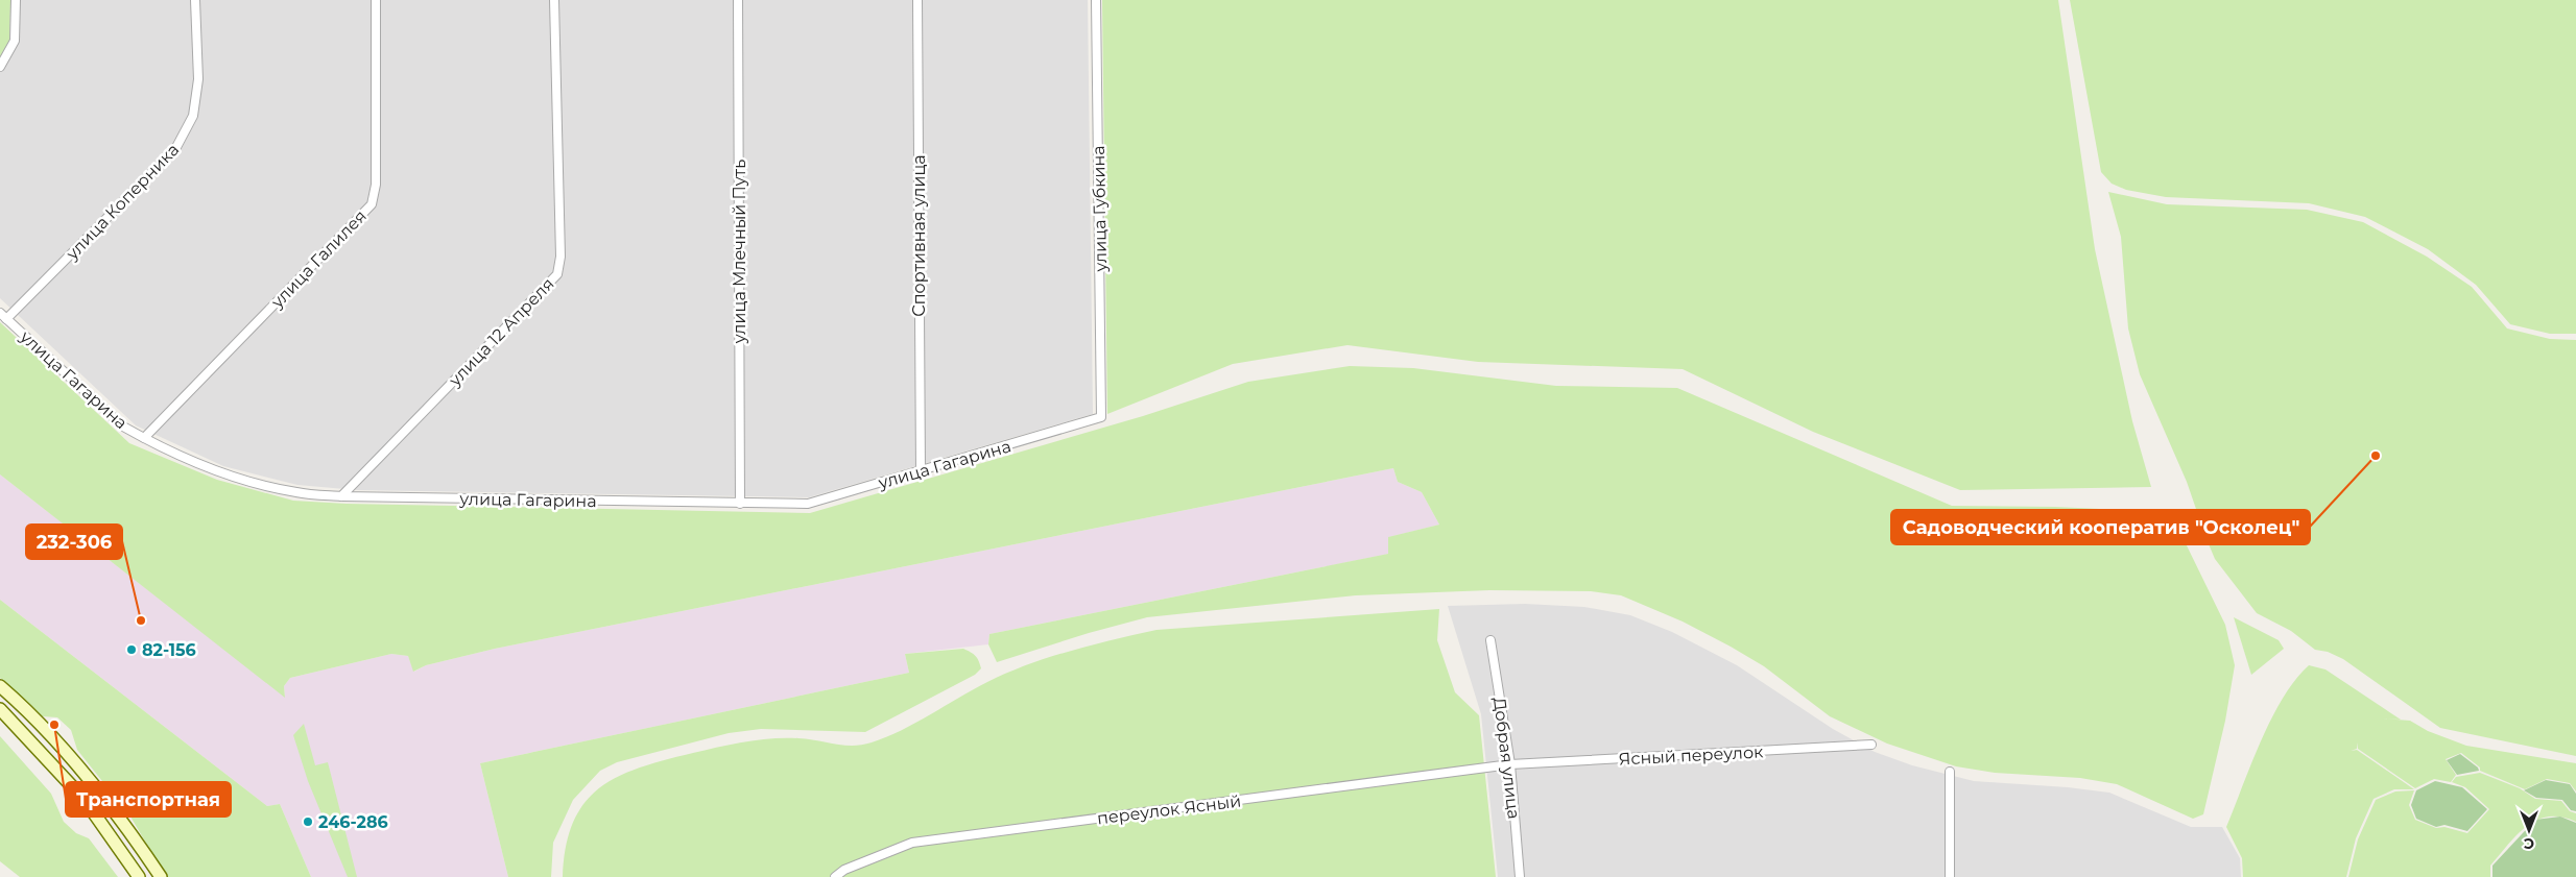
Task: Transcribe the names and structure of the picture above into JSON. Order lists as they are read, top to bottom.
{
  "streets": {
    "street": [
      "улица Коперника",
      "улица Губкина",
      "Спортивная улица",
      "улица Млечный Путь",
      "улица Галилея",
      "улица 12 Апреля",
      "улица Гагарина",
      "Ясный переулок",
      "Добрая улица",
      "переулок Ясный"
    ]
  },
  "crossings": [
    ["улица Коперника", "улица Гагарина"],
    ["улица Губкина", "улица Гагарина"],
    ["Спортивная улица", "улица Гагарина"],
    ["улица Млечный Путь", "улица Гагарина"],
    ["улица Галилея", "улица Гагарина"],
    ["улица 12 Апреля", "улица Гагарина"],
    ["Ясный переулок", "Добрая улица"],
    ["Ясный переулок", "переулок Ясный"],
    ["Добрая улица", "переулок Ясный"]
  ],
  "places": [
    "Садоводческий кооператив \"Осколец\"",
    "232-306",
    "82-156",
    "Транспортная",
    "246-286"
  ],
  "north": "bottom"
}
